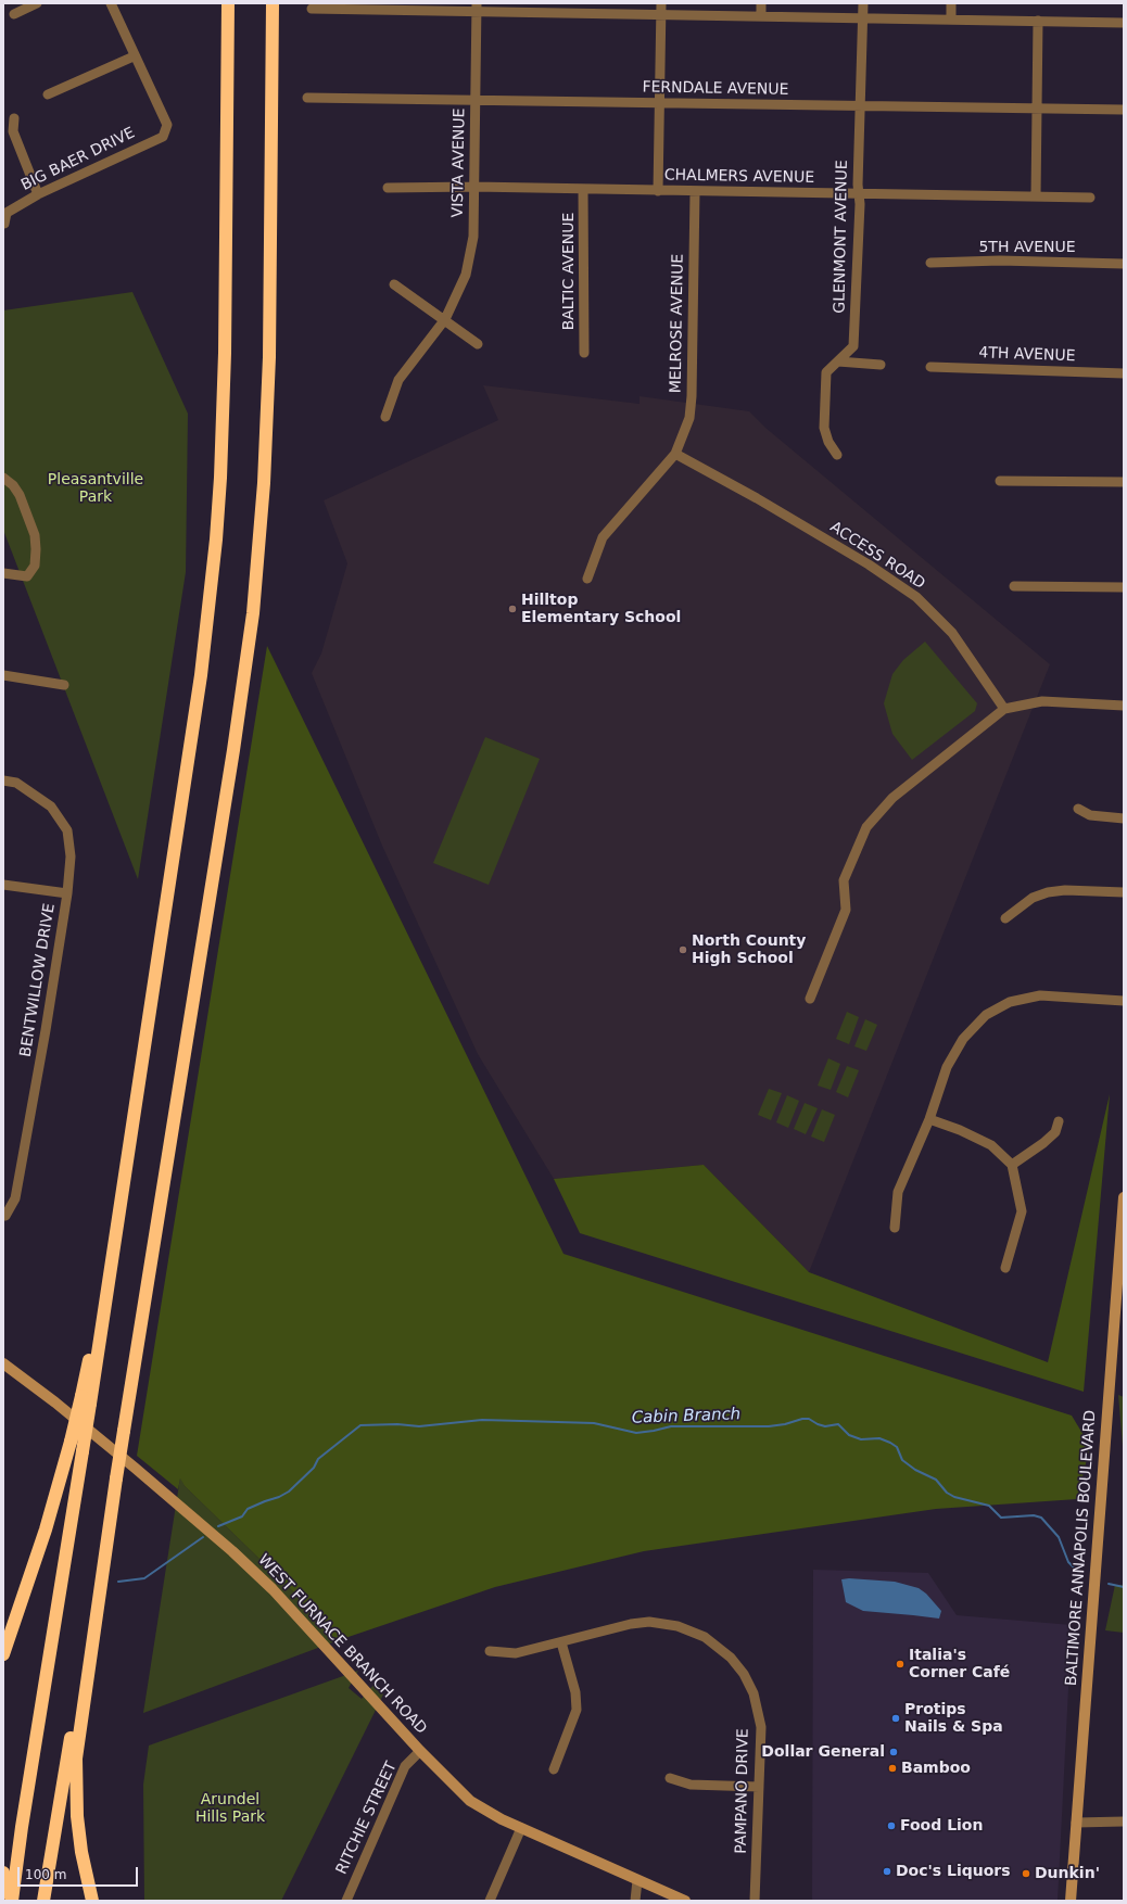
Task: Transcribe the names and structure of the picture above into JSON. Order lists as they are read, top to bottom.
{
  "streets": {
    "main road": ["BALTIMORE ANNAPOLIS BOULEVARD", "WEST FURNACE BRANCH ROAD"],
    "street": [
      "FERNDALE AVENUE",
      "BIG BAER DRIVE",
      "VISTA AVENUE",
      "CHALMERS AVENUE",
      "GLENMONT AVENUE",
      "5TH AVENUE",
      "BALTIC AVENUE",
      "MELROSE AVENUE",
      "4TH AVENUE",
      "ACCESS ROAD",
      "BENTWILLOW DRIVE",
      "PAMPANO DRIVE",
      "RITCHIE STREET"
    ]
  },
  "crossings": [
    ["FERNDALE AVENUE", "VISTA AVENUE"],
    ["FERNDALE AVENUE", "GLENMONT AVENUE"],
    ["VISTA AVENUE", "CHALMERS AVENUE"],
    ["CHALMERS AVENUE", "GLENMONT AVENUE"],
    ["CHALMERS AVENUE", "BALTIC AVENUE"],
    ["CHALMERS AVENUE", "MELROSE AVENUE"],
    ["MELROSE AVENUE", "ACCESS ROAD"],
    ["WEST FURNACE BRANCH ROAD", "RITCHIE STREET"]
  ],
  "water": ["Cabin Branch"],
  "parks": ["Pleasantville Park", "Arundel Hills Park"],
  "places": [
    "Hilltop Elementary School",
    "North County High School",
    "Italia's Corner Café",
    "Protips Nails & Spa",
    "Dollar General",
    "Bamboo",
    "Food Lion",
    "Doc's Liquors",
    "Dunkin'"
  ],
  "scale_bar": "100 m"
}
